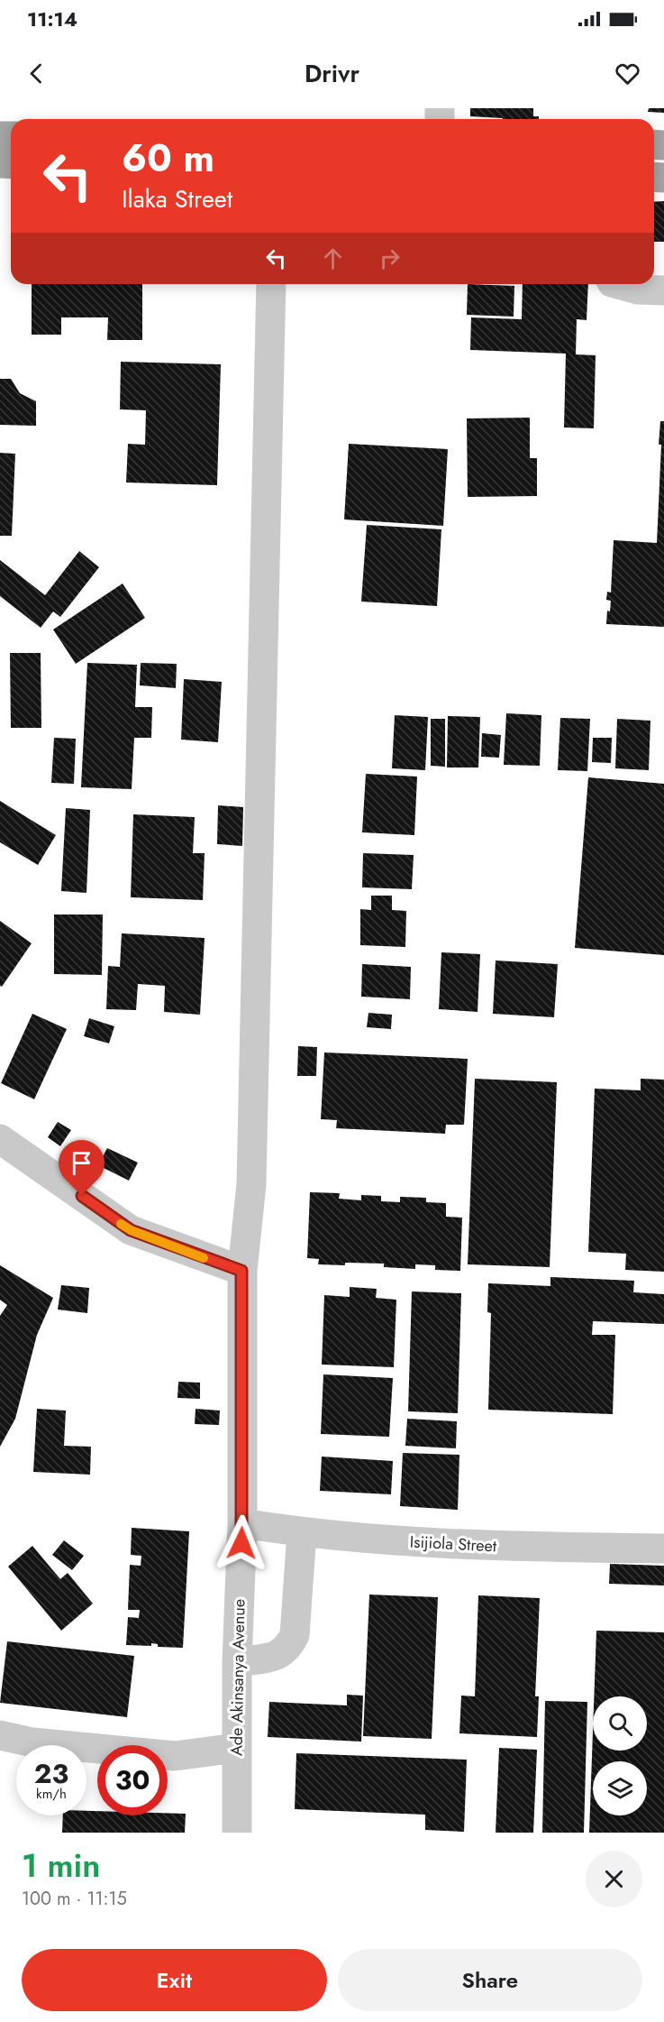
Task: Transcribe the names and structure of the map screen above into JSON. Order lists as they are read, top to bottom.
{
  "streets": {
    "street": ["Isijiola Street", "Ade Akinsanya Avenue"]
  },
  "crossings": [
    ["Isijiola Street", "Ade Akinsanya Avenue"]
  ],
  "page": {
    "status": "11:14",
    "header": "Drivr",
    "turn": ["60 m", "Ilaka Street"],
    "speed": "23 km/h",
    "limit": "30",
    "heading": ["1 min", "100 m · 11:15"],
    "buttons": ["Exit", "Share"]
  }
}
